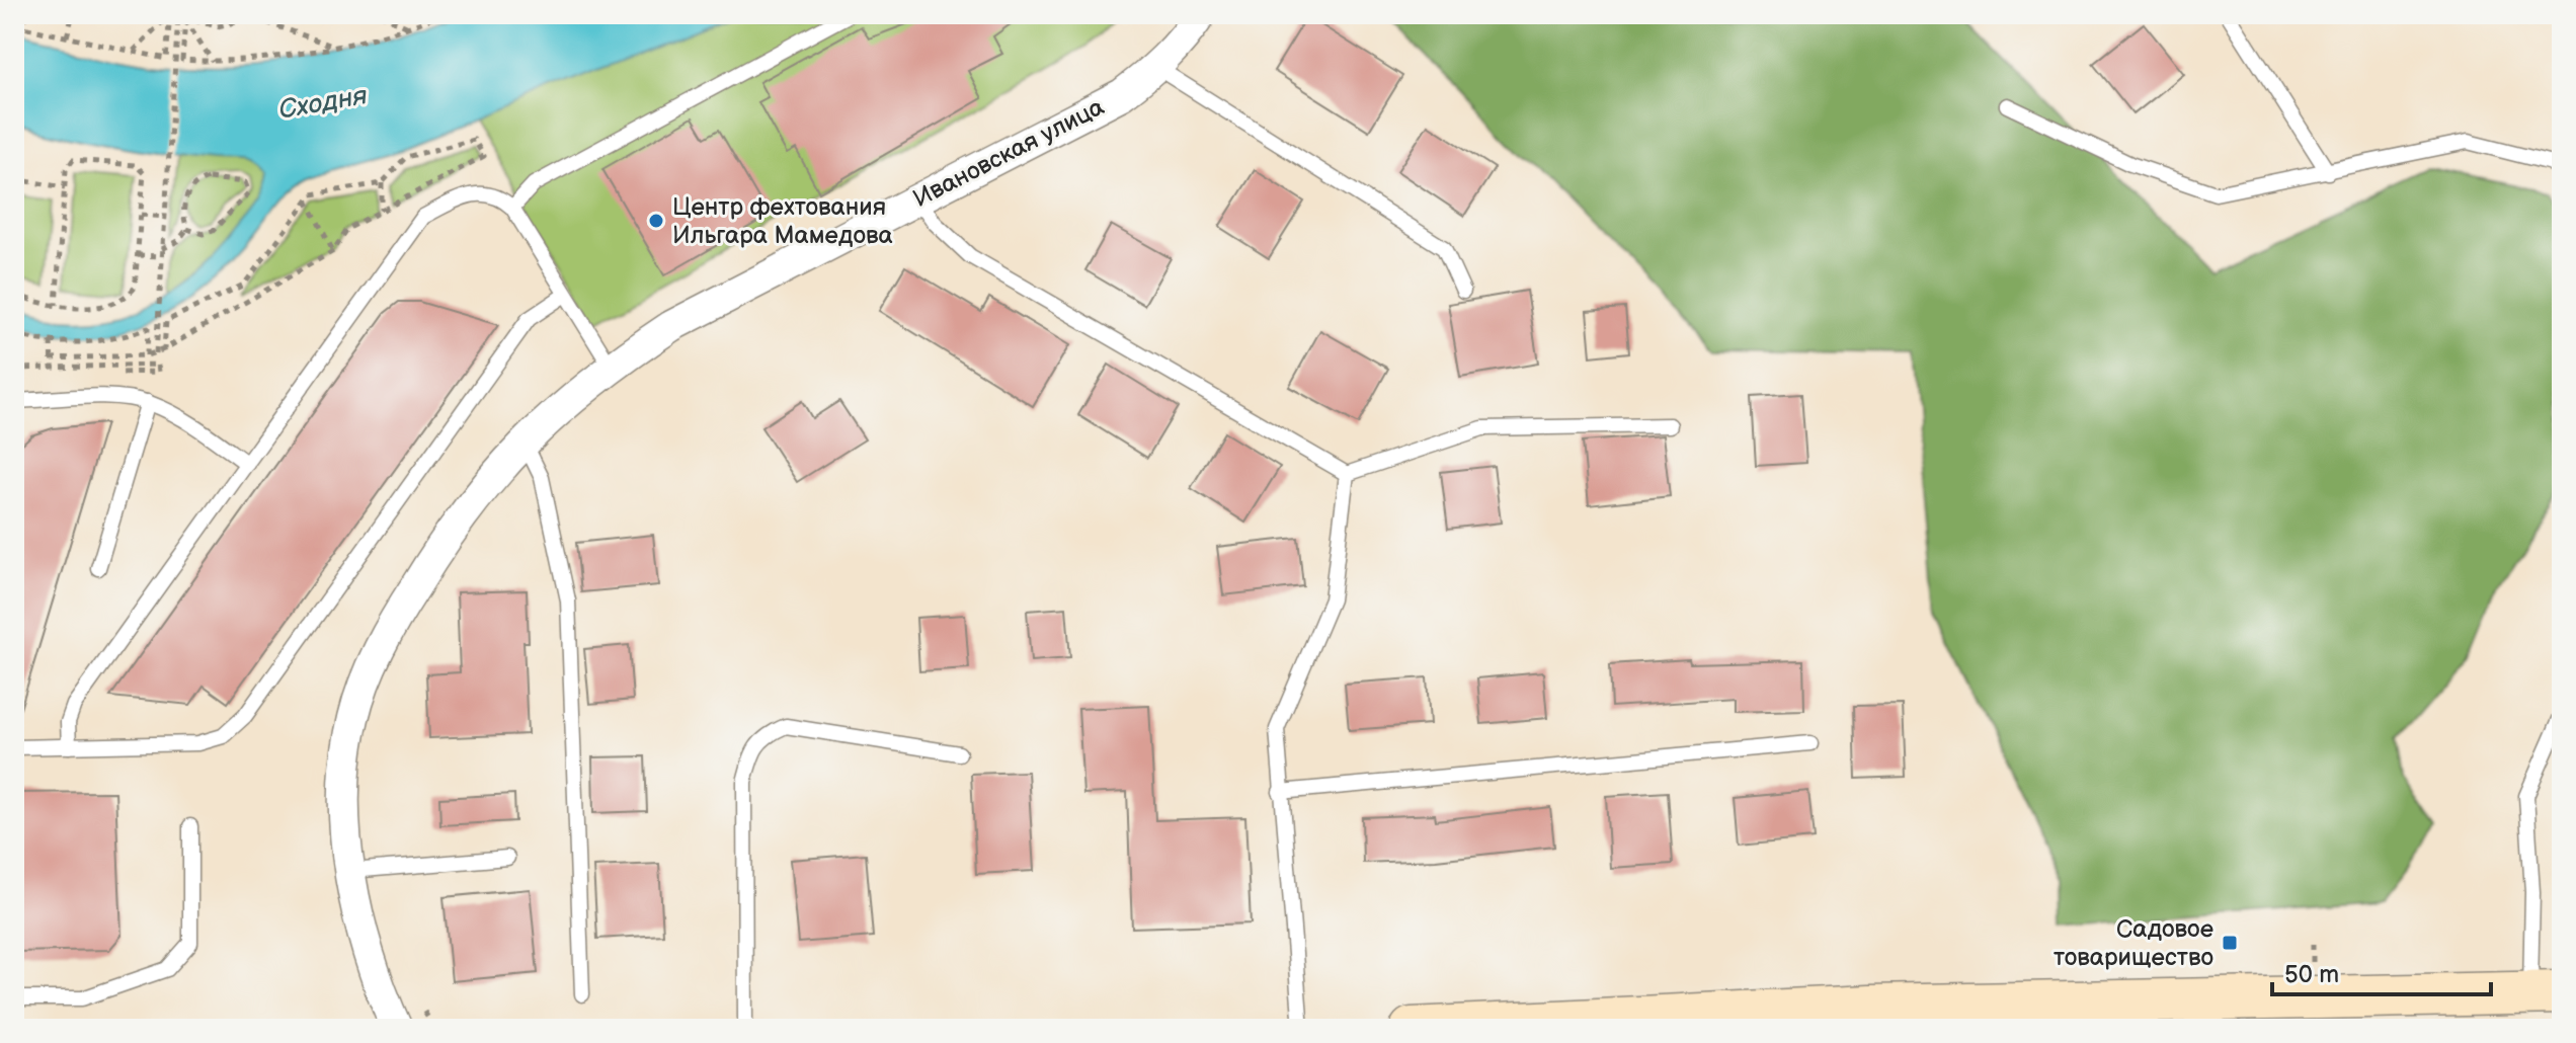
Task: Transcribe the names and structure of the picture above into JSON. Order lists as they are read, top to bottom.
{
  "streets": {
    "street": ["Ивановская улица"]
  },
  "water": ["Сходня"],
  "places": {
    "other": ["Центр фехтования Ильгара Мамедова"],
    "transit": ["Садовое товарищество"]
  },
  "scale_bar": "50 m"
}
